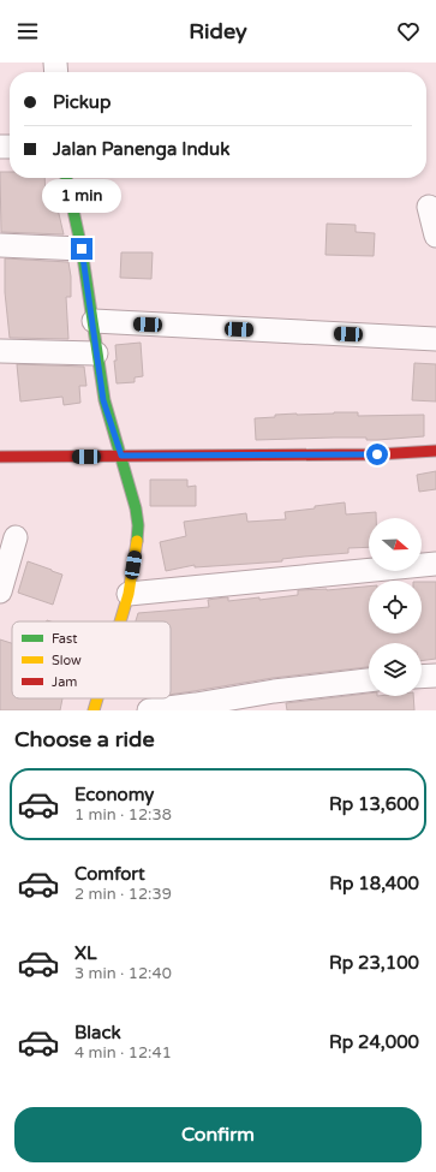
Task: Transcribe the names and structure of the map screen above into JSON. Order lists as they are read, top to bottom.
{
  "legend": ["Fast", "Slow", "Jam"],
  "north": "right",
  "page": {
    "header": "Ridey",
    "banner": ["Pickup", "Jalan Panenga Induk"],
    "bubble": "1 min",
    "heading": "Choose a ride",
    "list": [
      {
        "name": "Economy",
        "note": "1 min · 12:38",
        "value": "Rp 13,600"
      },
      {
        "name": "Comfort",
        "note": "2 min · 12:39",
        "value": "Rp 18,400"
      },
      {
        "name": "XL",
        "note": "3 min · 12:40",
        "value": "Rp 23,100"
      },
      {
        "name": "Black",
        "note": "4 min · 12:41",
        "value": "Rp 24,000"
      }
    ],
    "buttons": "Confirm"
  }
}
